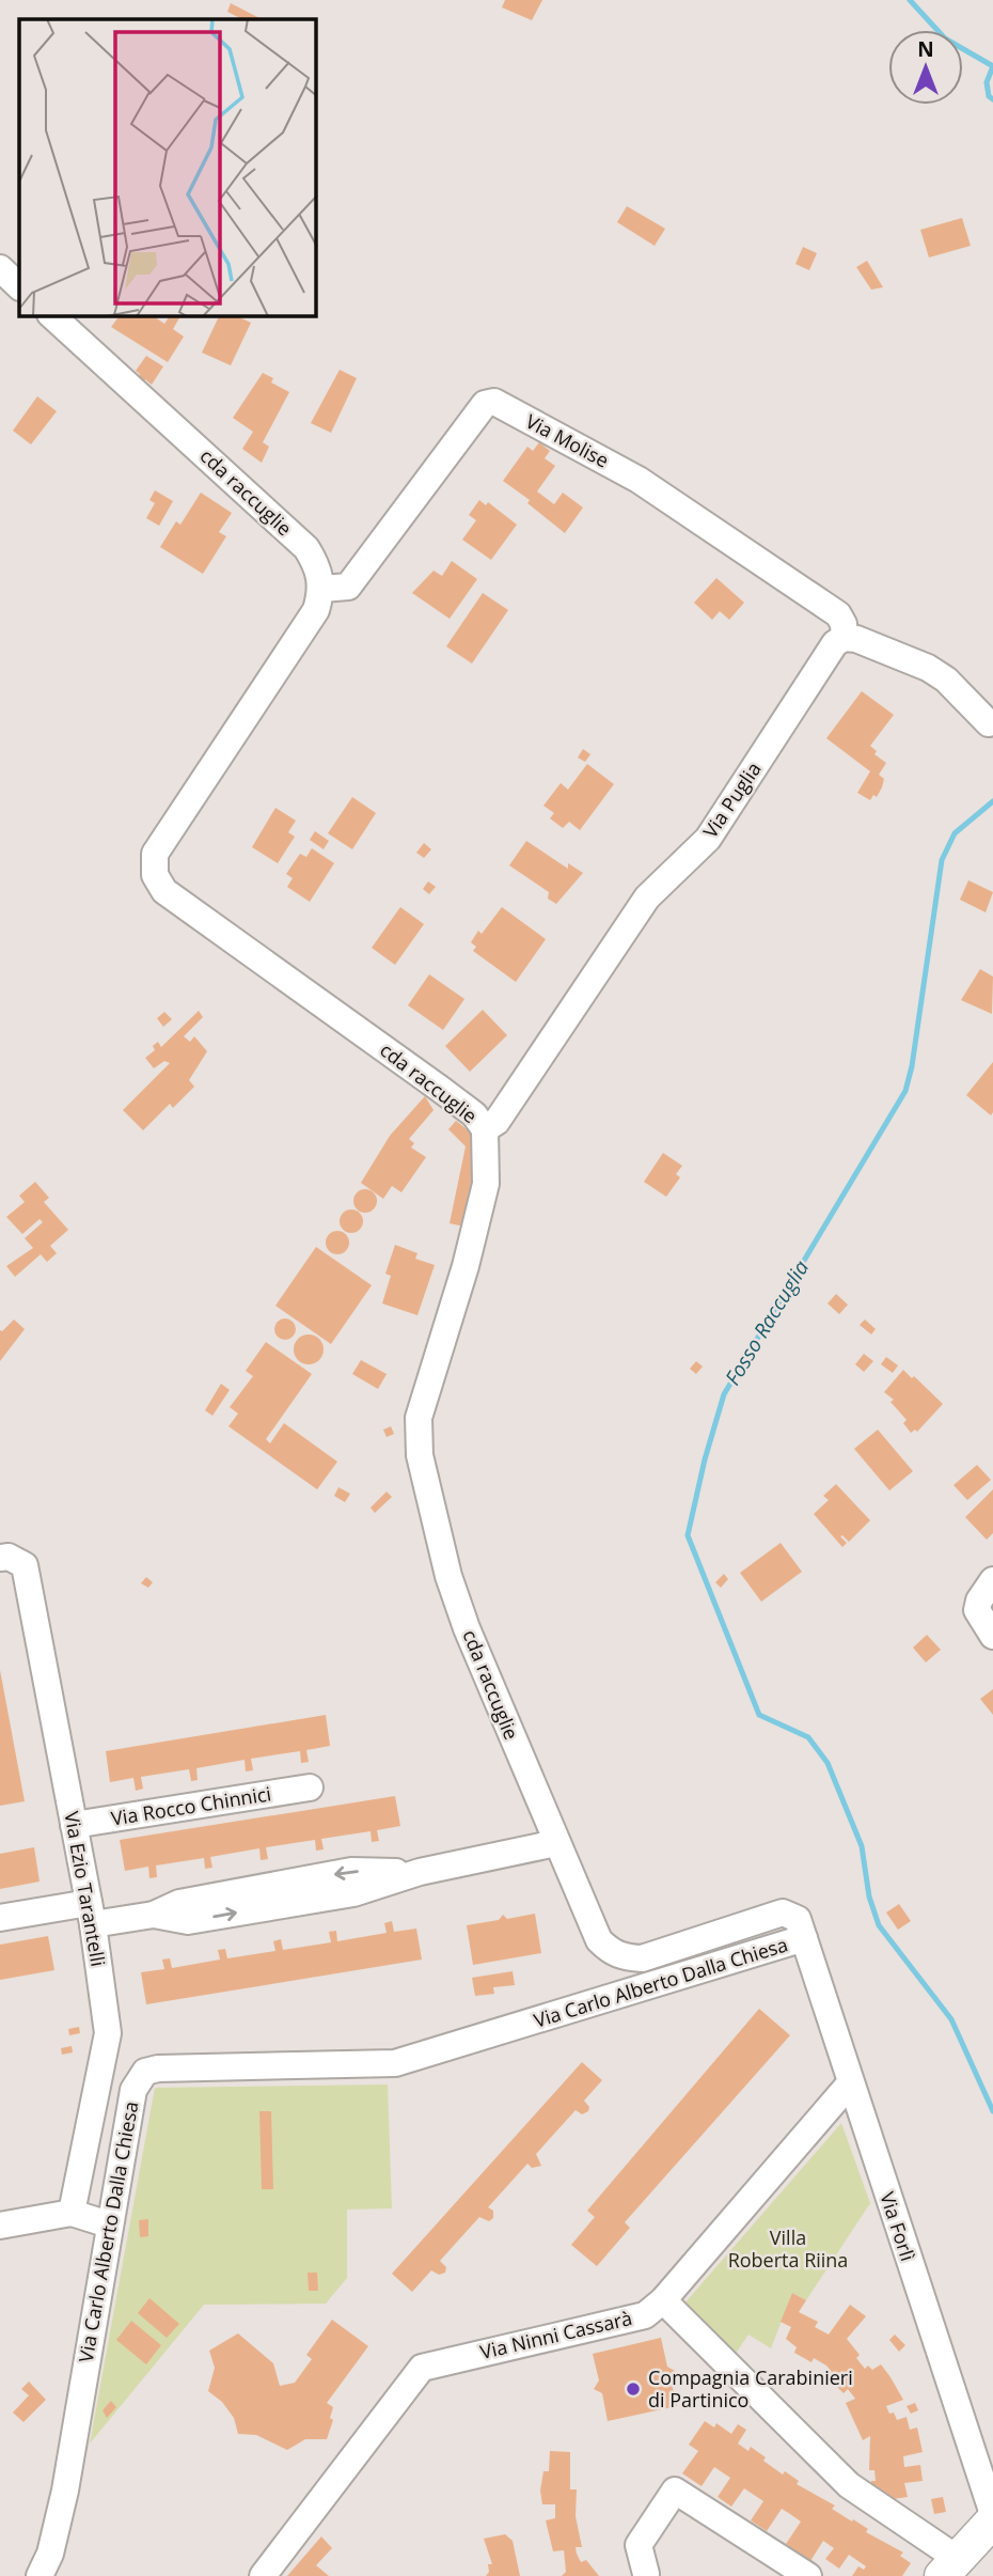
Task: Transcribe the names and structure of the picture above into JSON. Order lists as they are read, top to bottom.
{
  "streets": {
    "street": [
      "Via Molise",
      "cda raccuglie",
      "Via Puglia",
      "Via Rocco Chinnici",
      "Via Ezio Tarantelli",
      "Via Carlo Alberto Dalla Chiesa",
      "Via Forlì",
      "Via Ninni Cassarà"
    ]
  },
  "crossings": [
    ["Via Molise", "cda raccuglie"],
    ["Via Molise", "Via Puglia"],
    ["cda raccuglie", "Via Puglia"],
    ["cda raccuglie", "Via Carlo Alberto Dalla Chiesa"],
    ["cda raccuglie", "Via Forlì"],
    ["Via Rocco Chinnici", "Via Ezio Tarantelli"],
    ["Via Carlo Alberto Dalla Chiesa", "Via Forlì"],
    ["Via Forlì", "Via Ninni Cassarà"]
  ],
  "water": ["Fosso Raccuglia"],
  "parks": ["Villa Roberta Riina"],
  "places": ["Compagnia Carabinieri di Partinico"],
  "north": "top"
}
